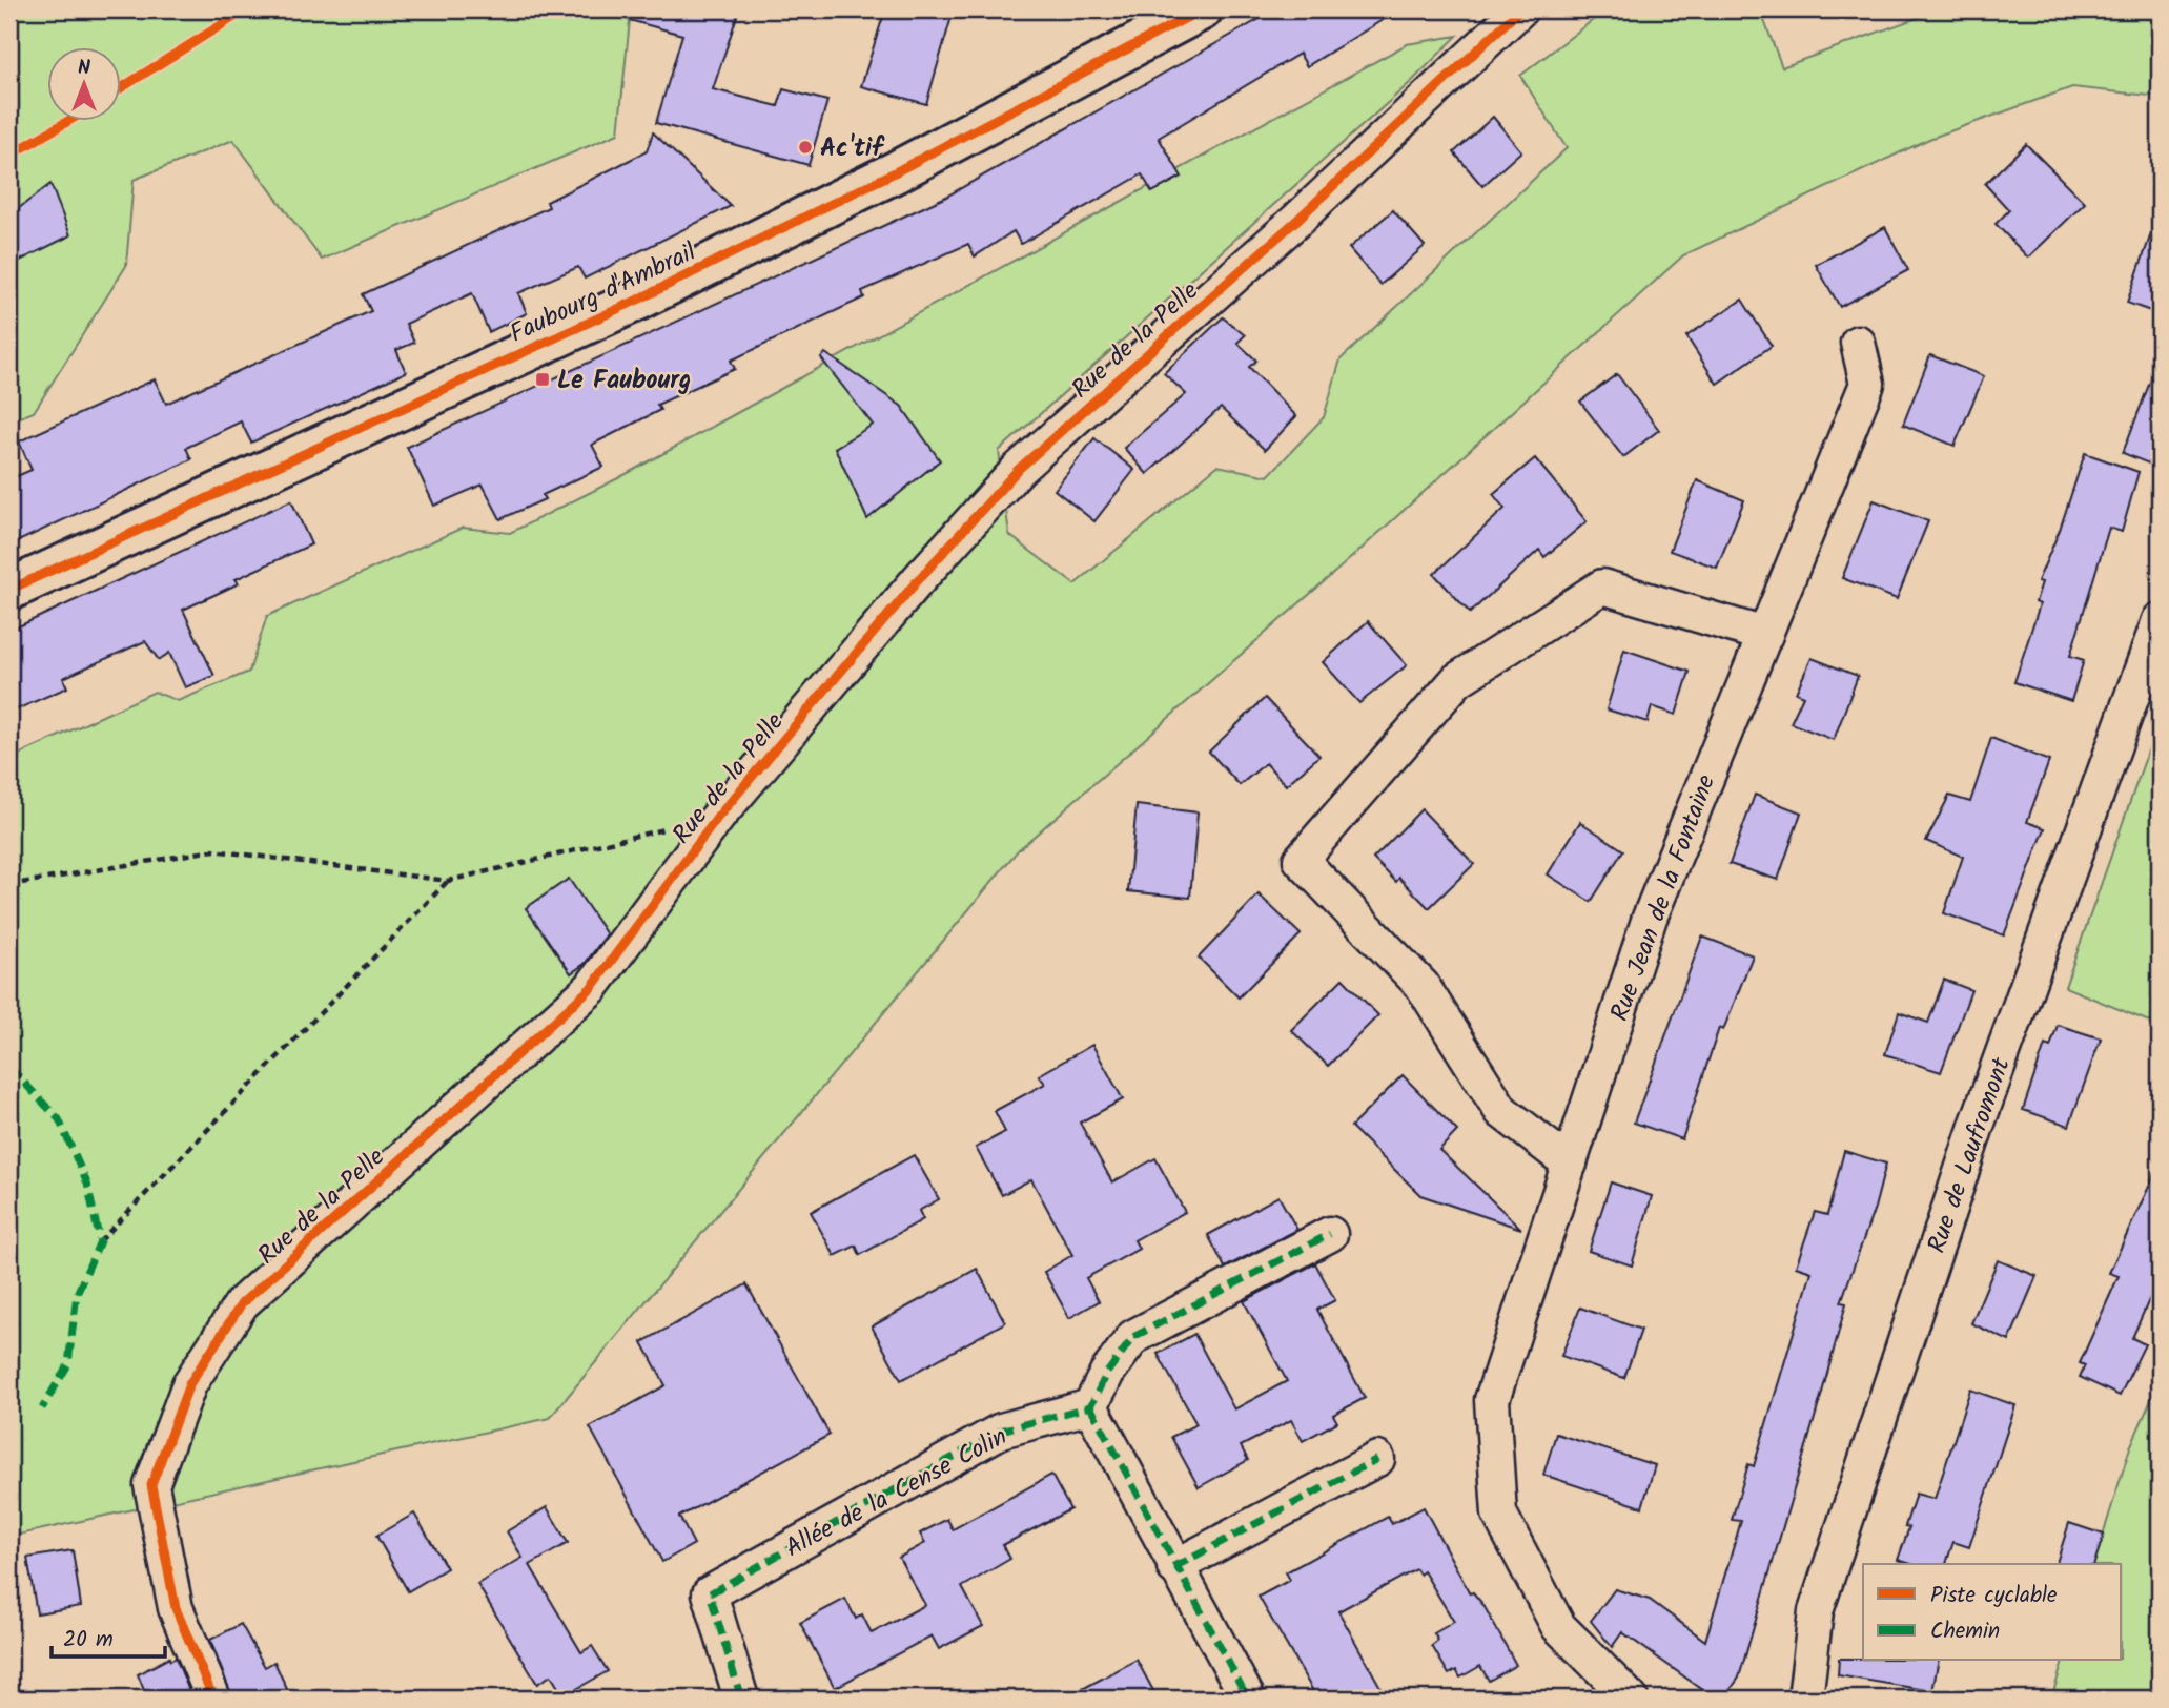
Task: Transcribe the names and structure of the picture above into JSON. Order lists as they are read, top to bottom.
{
  "streets": {
    "main road": ["Faubourg d'Ambrail"],
    "street": [
      "Rue de la Pelle",
      "Rue Jean de la Fontaine",
      "Rue de Laufromont",
      "Allée de la Cense Colin"
    ]
  },
  "places": {
    "other": ["Ac'tif"],
    "transit": ["Le Faubourg"]
  },
  "legend": ["Piste cyclable", "Chemin"],
  "scale_bar": "20 m",
  "north": "top"
}
